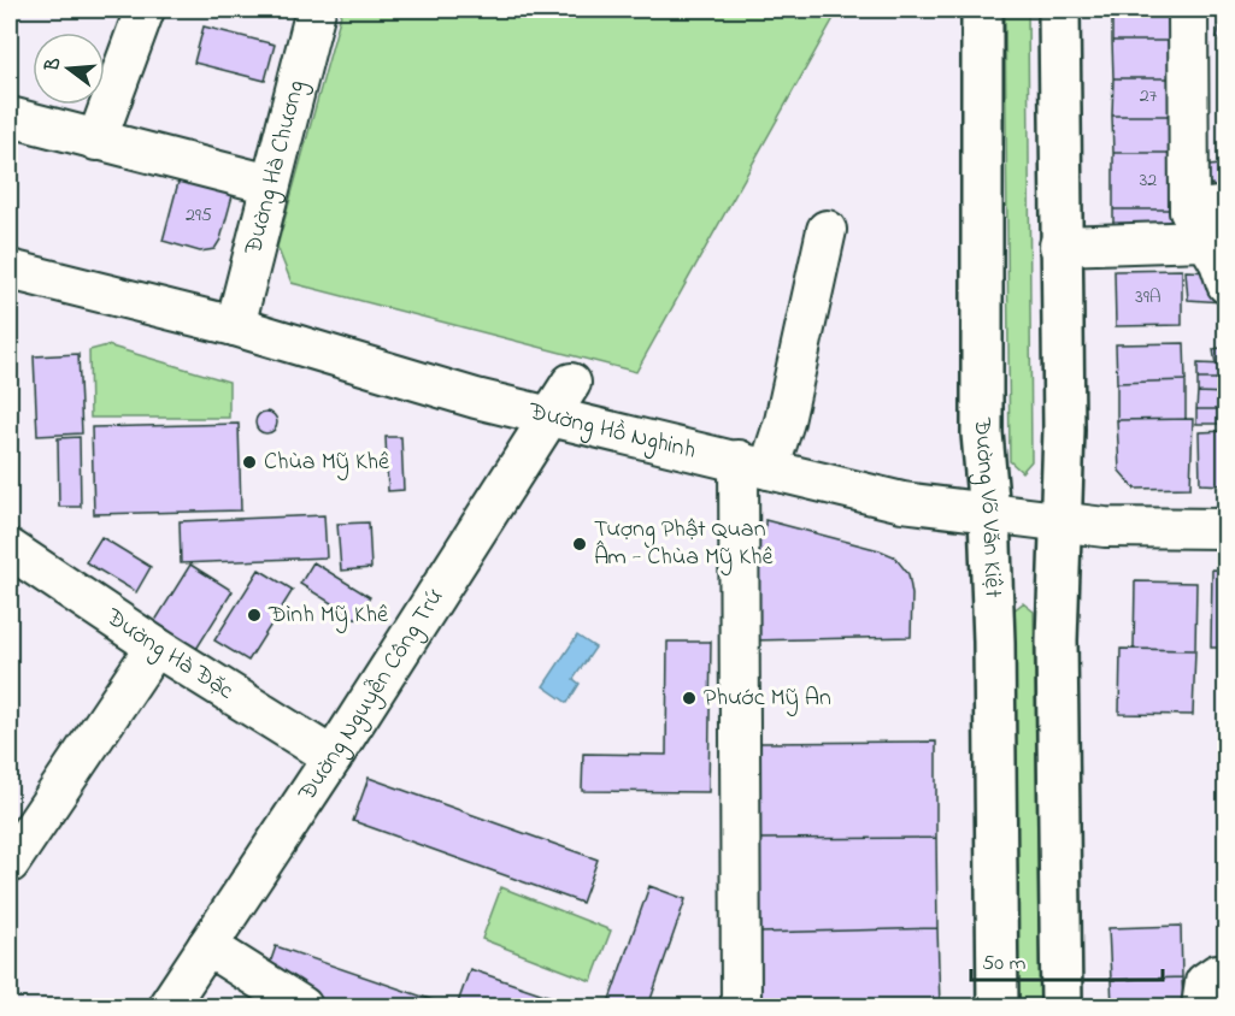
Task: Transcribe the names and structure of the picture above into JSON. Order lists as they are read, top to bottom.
{
  "streets": {
    "main road": ["Đường Võ Văn Kiệt"],
    "street": [
      "Đường Hà Chương",
      "Đường Hồ Nghinh",
      "Đường Hà Đặc",
      "Đường Nguyễn Công Trứ"
    ]
  },
  "crossings": [
    ["Đường Hà Chương", "Đường Hồ Nghinh"],
    ["Đường Hồ Nghinh", "Đường Võ Văn Kiệt"],
    ["Đường Hồ Nghinh", "Đường Nguyễn Công Trứ"],
    ["Đường Hà Đặc", "Đường Nguyễn Công Trứ"]
  ],
  "places": [
    "Chùa Mỹ Khê",
    "Tượng Phật Quan Âm - Chùa Mỹ Khê",
    "Đình Mỹ Khê",
    "Phước Mỹ An"
  ],
  "house_numbers": [
    "27",
    "32",
    "295",
    "39A"
  ],
  "scale_bar": "50 m",
  "north": "left"
}
